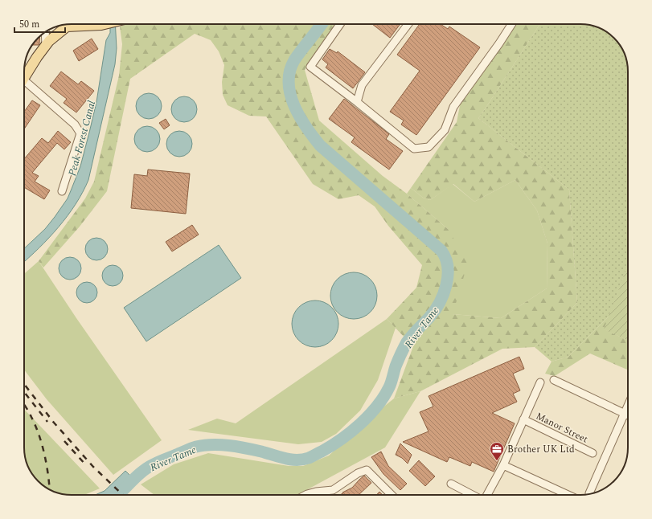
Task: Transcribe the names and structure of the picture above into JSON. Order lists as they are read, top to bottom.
{
  "streets": {
    "street": ["Manor Street"]
  },
  "water": ["Peak Forest Canal", "River Tame"],
  "places": {
    "office": ["Brother UK Ltd"]
  },
  "scale_bar": "50 m"
}
